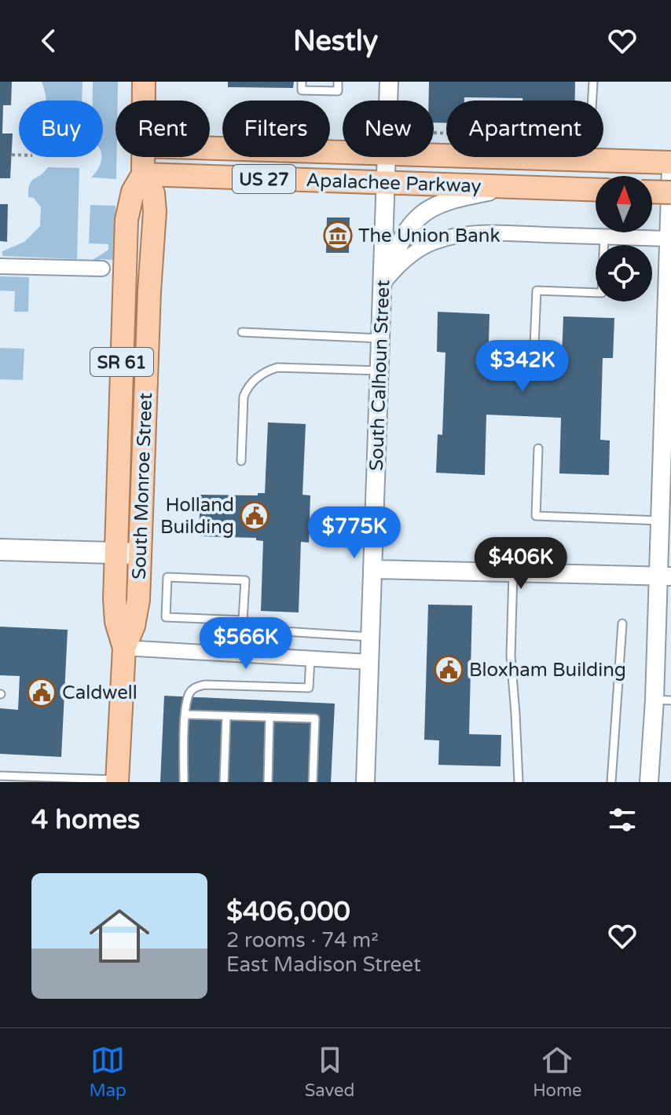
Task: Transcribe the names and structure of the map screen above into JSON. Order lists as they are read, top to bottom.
{
  "streets": {
    "main road": [
      "US 27",
      "Apalachee Parkway",
      "SR 61",
      "South Monroe Street"
    ],
    "street": ["South Calhoun Street"]
  },
  "crossings": [
    ["Apalachee Parkway", "South Calhoun Street"],
    ["Apalachee Parkway", "South Monroe Street"]
  ],
  "places": {
    "museum": ["The Union Bank"],
    "public building": ["Holland Building", "Bloxham Building", "Caldwell"]
  },
  "north": "top",
  "page": {
    "header": "Nestly",
    "chip": [
      "Buy",
      "Rent",
      "Filters",
      "New",
      "Apartment"
    ],
    "price": [
      "$342K",
      "$775K",
      "$406K",
      "$566K"
    ],
    "heading": "4 homes",
    "list": [
      {
        "name": "$406,000",
        "note": "2 rooms · 74 m² · East Madison Street"
      }
    ],
    "tabs": ["Map", "Saved", "Home"]
  }
}
